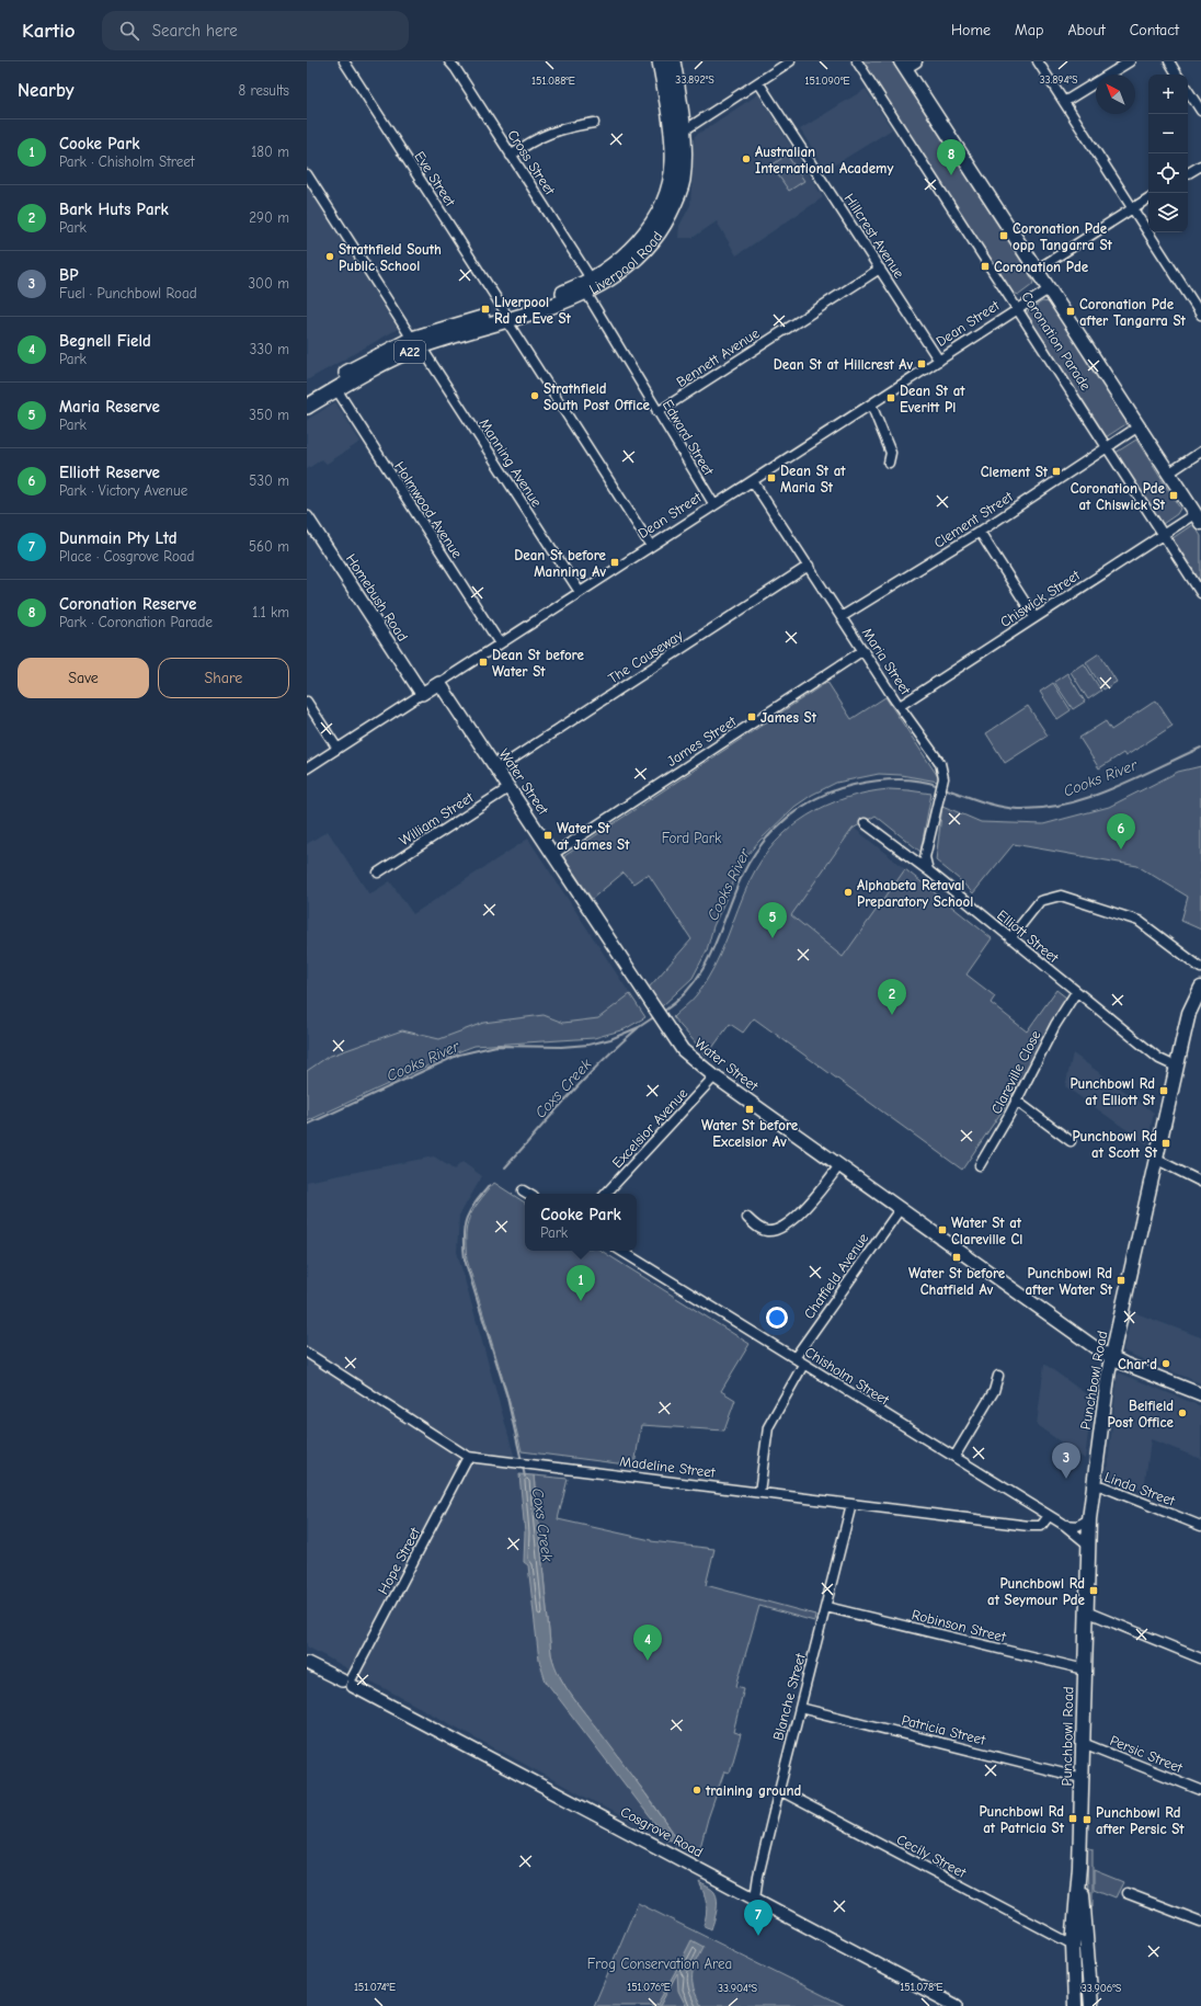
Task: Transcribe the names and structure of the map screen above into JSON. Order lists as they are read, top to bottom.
{
  "streets": {
    "highway": ["Liverpool Road", "A22"],
    "main road": [
      "Dean Street",
      "Coronation Parade",
      "Homebush Road",
      "Water Street",
      "Punchbowl Road",
      "Cosgrove Road"
    ],
    "street": [
      "Cross Street",
      "Eve Street",
      "Hillcrest Avenue",
      "Bennett Avenue",
      "Edward Street",
      "Manning Avenue",
      "Holmwood Avenue",
      "Clement Street",
      "Chiswick Street",
      "The Causeway",
      "Maria Street",
      "James Street",
      "William Street",
      "Elliott Street",
      "Clareville Close",
      "Excelsior Avenue",
      "Chatfield Avenue",
      "Chisholm Street",
      "Madeline Street",
      "Linda Street",
      "Hope Street",
      "Robinson Street",
      "Blanche Street",
      "Patricia Street",
      "Persic Street",
      "Cecily Street"
    ]
  },
  "crossings": [
    ["Cross Street", "Liverpool Road"],
    ["Eve Street", "Liverpool Road"],
    ["Eve Street", "Dean Street"],
    ["Hillcrest Avenue", "Dean Street"],
    ["Hillcrest Avenue", "Bennett Avenue"],
    ["Liverpool Road", "Edward Street"],
    ["Liverpool Road", "Manning Avenue"],
    ["Liverpool Road", "Holmwood Avenue"],
    ["Dean Street", "Coronation Parade"],
    ["Dean Street", "Edward Street"],
    ["Dean Street", "Manning Avenue"],
    ["Dean Street", "Holmwood Avenue"],
    ["Dean Street", "Homebush Road"],
    ["Dean Street", "Maria Street"],
    ["Dean Street", "Water Street"],
    ["Coronation Parade", "Clement Street"],
    ["Coronation Parade", "Chiswick Street"],
    ["Bennett Avenue", "Edward Street"],
    ["Clement Street", "Maria Street"],
    ["Chiswick Street", "Maria Street"],
    ["The Causeway", "Maria Street"],
    ["The Causeway", "Water Street"],
    ["Maria Street", "James Street"],
    ["Maria Street", "Elliott Street"],
    ["James Street", "Water Street"],
    ["Water Street", "William Street"],
    ["Water Street", "Excelsior Avenue"],
    ["Water Street", "Chatfield Avenue"],
    ["Water Street", "Punchbowl Road"],
    ["Elliott Street", "Clareville Close"],
    ["Elliott Street", "Punchbowl Road"],
    ["Chatfield Avenue", "Chisholm Street"],
    ["Chisholm Street", "Punchbowl Road"],
    ["Chisholm Street", "Madeline Street"],
    ["Punchbowl Road", "Linda Street"],
    ["Punchbowl Road", "Robinson Street"],
    ["Punchbowl Road", "Patricia Street"],
    ["Punchbowl Road", "Persic Street"],
    ["Punchbowl Road", "Cecily Street"],
    ["Madeline Street", "Hope Street"],
    ["Madeline Street", "Blanche Street"],
    ["Hope Street", "Cosgrove Road"],
    ["Robinson Street", "Blanche Street"],
    ["Blanche Street", "Patricia Street"],
    ["Blanche Street", "Cosgrove Road"],
    ["Blanche Street", "Cecily Street"]
  ],
  "water": ["Cooks River", "Coxs Creek"],
  "parks": ["Ford Park", "Frog Conservation Area"],
  "places": {
    "other": [
      "Australian International Academy",
      "Strathfield South Public School",
      "Strathfield South Post Office",
      "Alphabeta Retaval Preparatory School",
      "Char'd",
      "Belfield Post Office",
      "training ground"
    ],
    "transit": [
      "Coronation Pde opp Tangarra St",
      "Coronation Pde",
      "Liverpool Rd at Eve St",
      "Coronation Pde after Tangarra St",
      "Dean St at Hillcrest Av",
      "Dean St at Everitt Pl",
      "Clement St",
      "Dean St at Maria St",
      "Coronation Pde at Chiswick St",
      "Dean St before Manning Av",
      "Dean St before Water St",
      "James St",
      "Water St at James St",
      "Punchbowl Rd at Elliott St",
      "Water St before Excelsior Av",
      "Punchbowl Rd at Scott St",
      "Water St at Clareville Cl",
      "Water St before Chatfield Av",
      "Punchbowl Rd after Water St",
      "Punchbowl Rd at Seymour Pde",
      "Punchbowl Rd at Patricia St",
      "Punchbowl Rd after Persic St"
    ]
  },
  "north": "top left",
  "page": {
    "header": "Kartio",
    "search": "Search here",
    "nav": [
      "Home",
      "Map",
      "About",
      "Contact"
    ],
    "heading": ["Nearby", "8 results"],
    "map_buttons": ["+", "−"],
    "list": [
      {
        "mark": "1",
        "name": "Cooke Park",
        "note": "Park · Chisholm Street",
        "value": "180 m"
      },
      {
        "mark": "2",
        "name": "Bark Huts Park",
        "note": "Park",
        "value": "290 m"
      },
      {
        "mark": "3",
        "name": "BP",
        "note": "Fuel · Punchbowl Road",
        "value": "300 m"
      },
      {
        "mark": "4",
        "name": "Begnell Field",
        "note": "Park",
        "value": "330 m"
      },
      {
        "mark": "5",
        "name": "Maria Reserve",
        "note": "Park",
        "value": "350 m"
      },
      {
        "mark": "6",
        "name": "Elliott Reserve",
        "note": "Park · Victory Avenue",
        "value": "530 m"
      },
      {
        "mark": "7",
        "name": "Dunmain Pty Ltd",
        "note": "Place · Cosgrove Road",
        "value": "560 m"
      },
      {
        "mark": "8",
        "name": "Coronation Reserve",
        "note": "Park · Coronation Parade",
        "value": "1.1 km"
      }
    ],
    "pins": [
      "8",
      "6",
      "5",
      "2",
      "1",
      "3",
      "4",
      "7"
    ],
    "buttons": ["Save", "Share"],
    "popup": ["Cooke Park", "Park"]
  },
  "coordinates": [
    "33.892°S",
    "33.894°S",
    "151.088°E",
    "151.090°E",
    "151.074°E",
    "151.076°E",
    "151.078°E",
    "33.904°S",
    "33.906°S"
  ]
}
